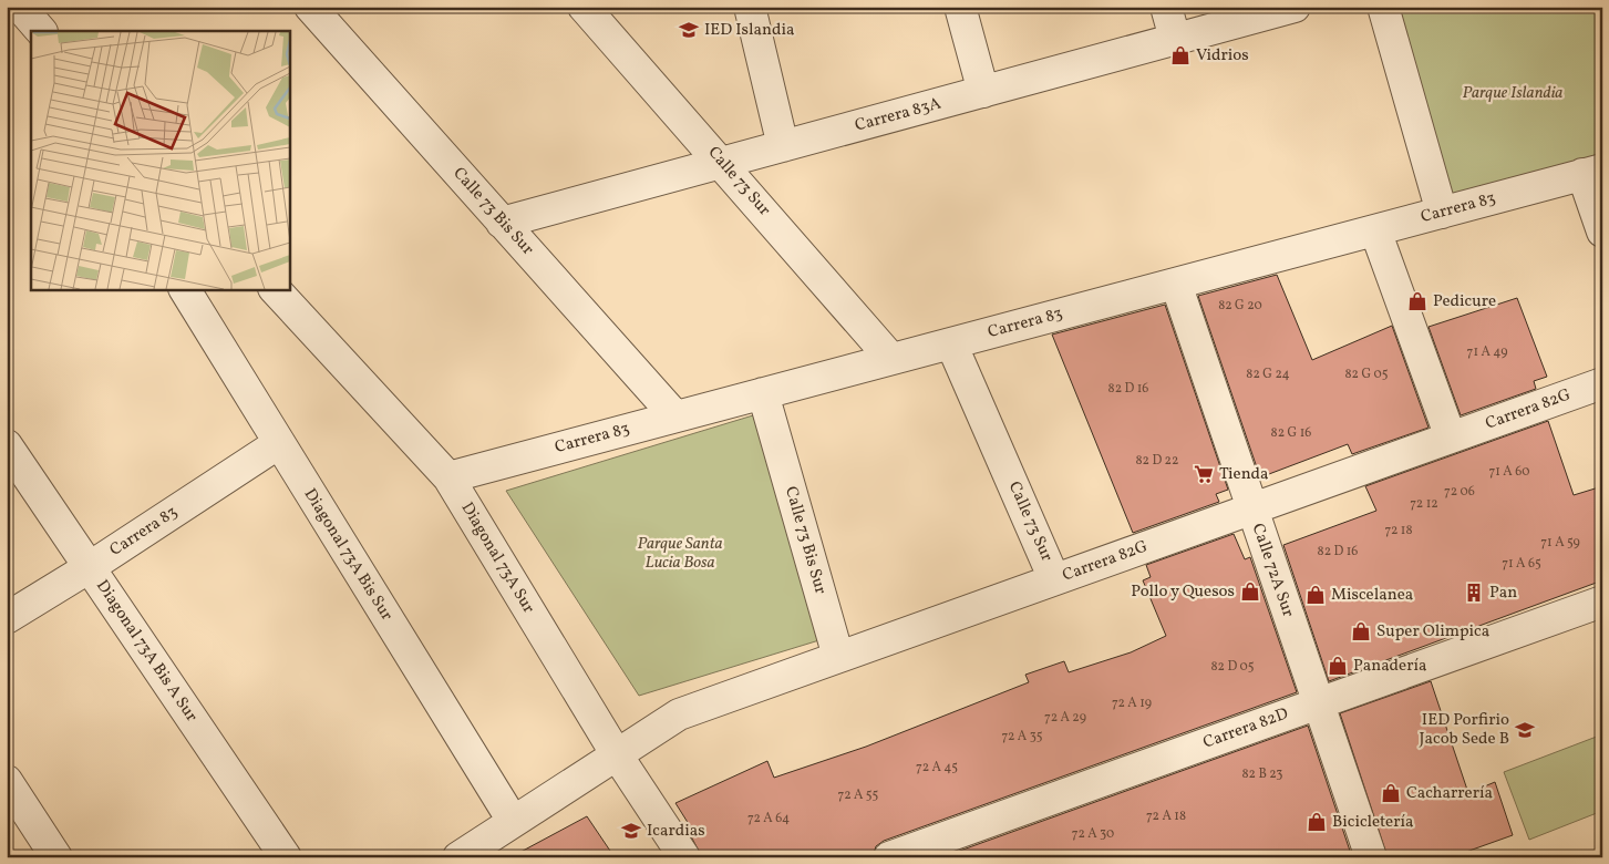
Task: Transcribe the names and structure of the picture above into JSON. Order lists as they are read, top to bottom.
{
  "streets": {
    "street": [
      "Carrera 83A",
      "Calle 73 Sur",
      "Carrera 83",
      "Calle 73 Bis Sur",
      "Carrera 82G",
      "Diagonal 73A Bis Sur",
      "Diagonal 73A Sur",
      "Calle 72A Sur",
      "Diagonal 73A Bis A Sur",
      "Carrera 82D"
    ]
  },
  "crossings": [
    ["Carrera 83A", "Calle 73 Sur"],
    ["Carrera 83A", "Calle 73 Bis Sur"],
    ["Calle 73 Sur", "Carrera 83"],
    ["Calle 73 Sur", "Carrera 82G"],
    ["Carrera 83", "Calle 73 Bis Sur"],
    ["Carrera 83", "Diagonal 73A Bis Sur"],
    ["Carrera 83", "Diagonal 73A Sur"],
    ["Carrera 83", "Calle 72A Sur"],
    ["Carrera 83", "Diagonal 73A Bis A Sur"],
    ["Calle 73 Bis Sur", "Carrera 82G"],
    ["Carrera 82G", "Diagonal 73A Bis Sur"],
    ["Carrera 82G", "Diagonal 73A Sur"],
    ["Carrera 82G", "Calle 72A Sur"],
    ["Calle 72A Sur", "Carrera 82D"]
  ],
  "parks": ["Parque Islandia", "Parque Santa Lucia Bosa"],
  "places": {
    "school or university": ["IED Islandia", "IED Porfirio Jacob Sede B", "Icardias"],
    "shop": [
      "Vidrios",
      "Pedicure",
      "Pollo y Quesos",
      "Miscelanea",
      "Super Olimpica",
      "Panadería",
      "Cacharrería",
      "Bicicletería"
    ],
    "supermarket": ["Tienda"],
    "building": ["Pan"]
  },
  "house_numbers": [
    "82 G 20",
    "71 A 49",
    "82 G 24",
    "82 G 05",
    "82 D 16",
    "82 G 16",
    "82 D 22",
    "71 A 60",
    "72 06",
    "72 12",
    "72 18",
    "71 A 59",
    "82 D 16",
    "71 A 65",
    "82 D 05",
    "72 A 19",
    "72 A 29",
    "72 A 35",
    "72 A 45",
    "82 B 23",
    "72 A 55",
    "72 A 18",
    "72 A 64",
    "72 A 30"
  ]
}
